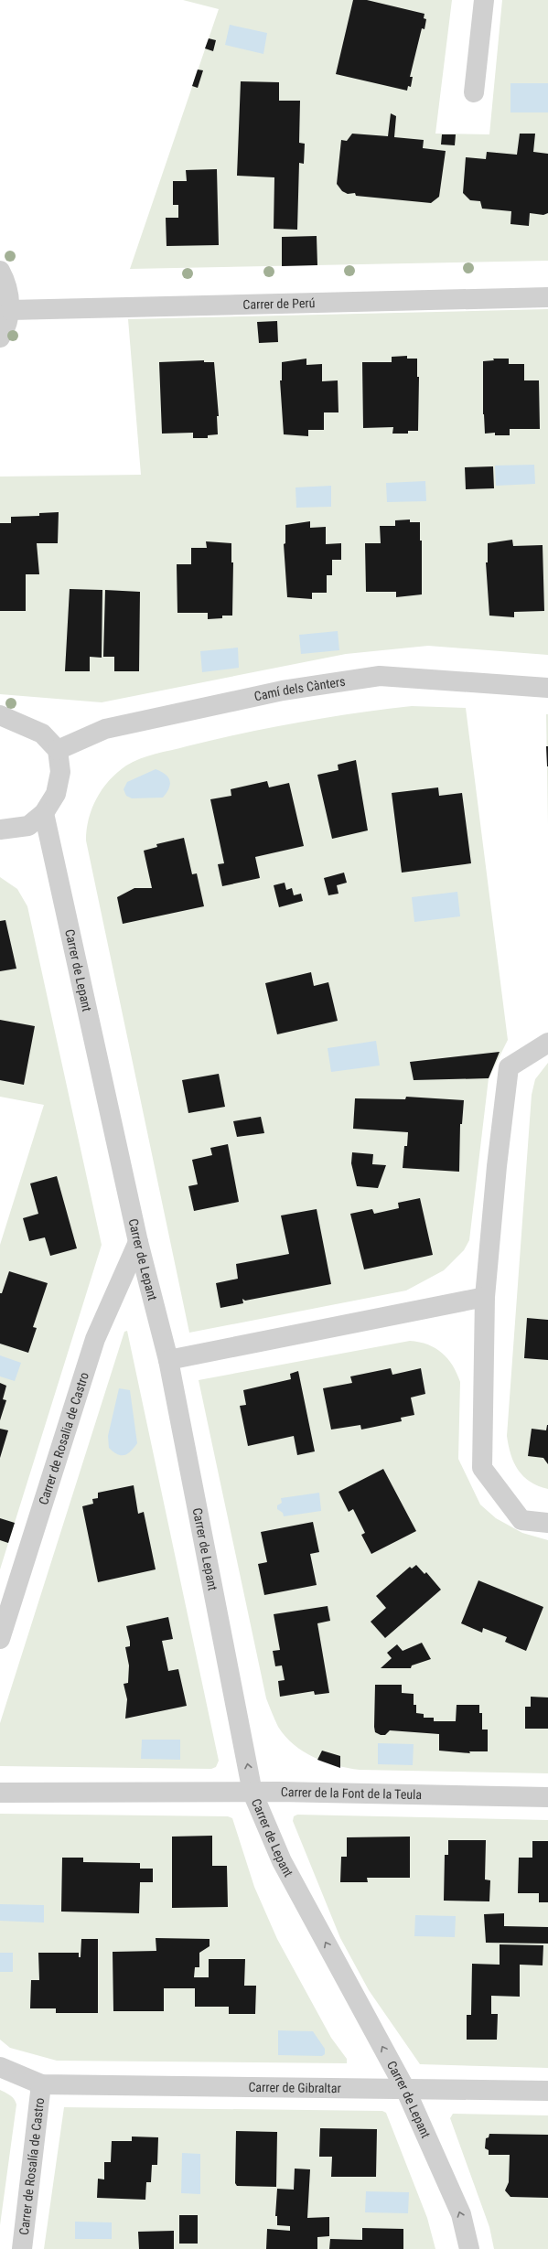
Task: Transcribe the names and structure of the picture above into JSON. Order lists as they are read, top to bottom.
{
  "streets": {
    "street": [
      "Carrer de Perú",
      "Camí dels Cànters",
      "Carrer de Lepant",
      "Carrer de Rosalia de Castro",
      "Carrer de la Font de la Teula",
      "Carrer de Gibraltar",
      "Carrer de Rosalía de Castro"
    ]
  },
  "crossings": [
    ["Carrer de Lepant", "Carrer de Rosalia de Castro"],
    ["Carrer de Lepant", "Carrer de la Font de la Teula"],
    ["Carrer de Lepant", "Carrer de Gibraltar"],
    ["Carrer de Gibraltar", "Carrer de Rosalía de Castro"]
  ],
  "one_way": ["Carrer de Lepant"]
}
